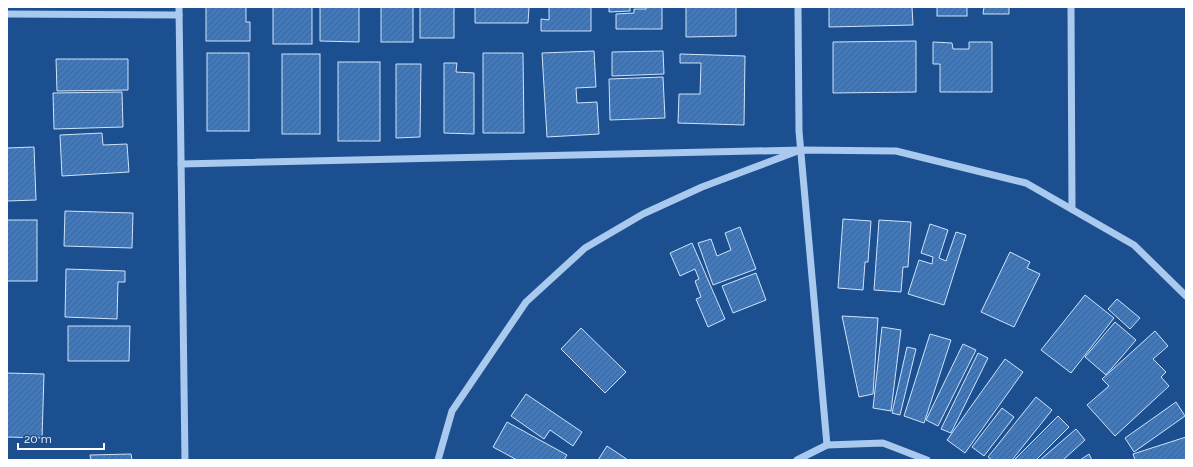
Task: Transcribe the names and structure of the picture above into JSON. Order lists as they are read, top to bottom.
{
  "scale_bar": "20 m"
}
